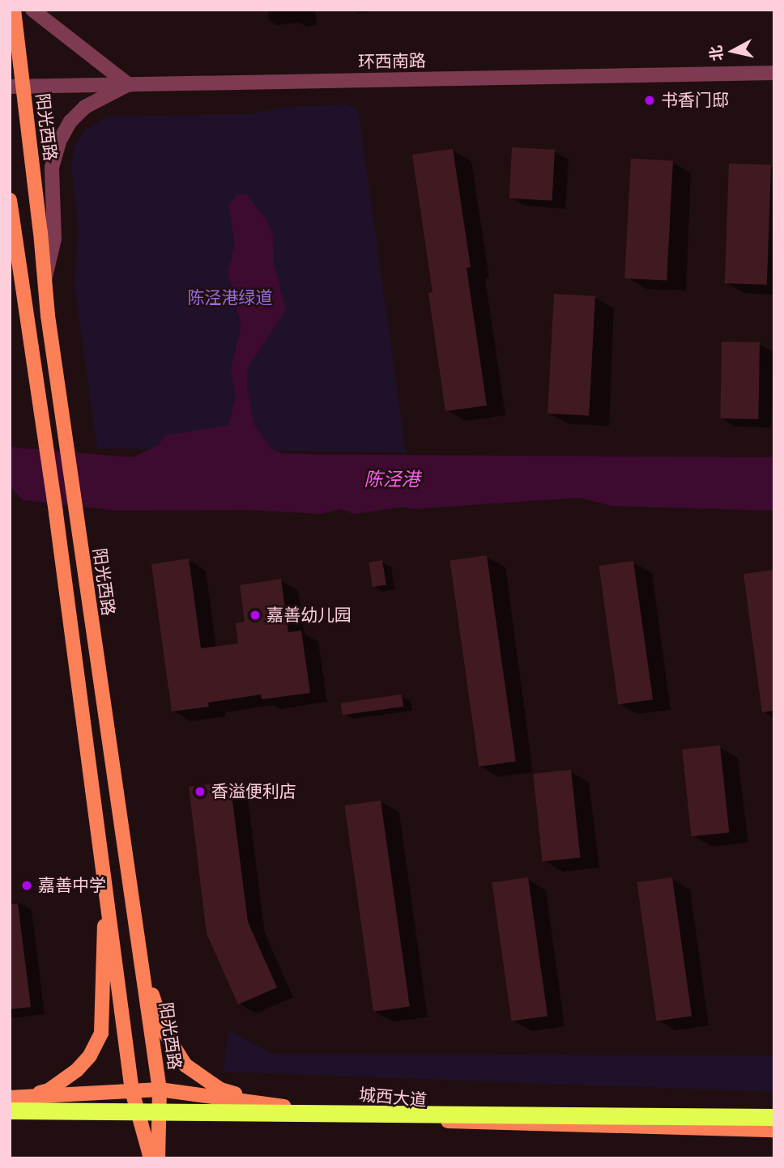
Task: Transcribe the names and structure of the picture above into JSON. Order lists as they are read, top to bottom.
{
  "streets": {
    "main road": ["阳光西路", "城西大道"],
    "street": ["环西南路"]
  },
  "crossings": [
    ["环西南路", "阳光西路"],
    ["阳光西路", "城西大道"]
  ],
  "water": ["陈泾港"],
  "parks": ["陈泾港绿道"],
  "places": [
    "书香门邸",
    "嘉善幼儿园",
    "香溢便利店",
    "嘉善中学"
  ],
  "north": "left"
}
